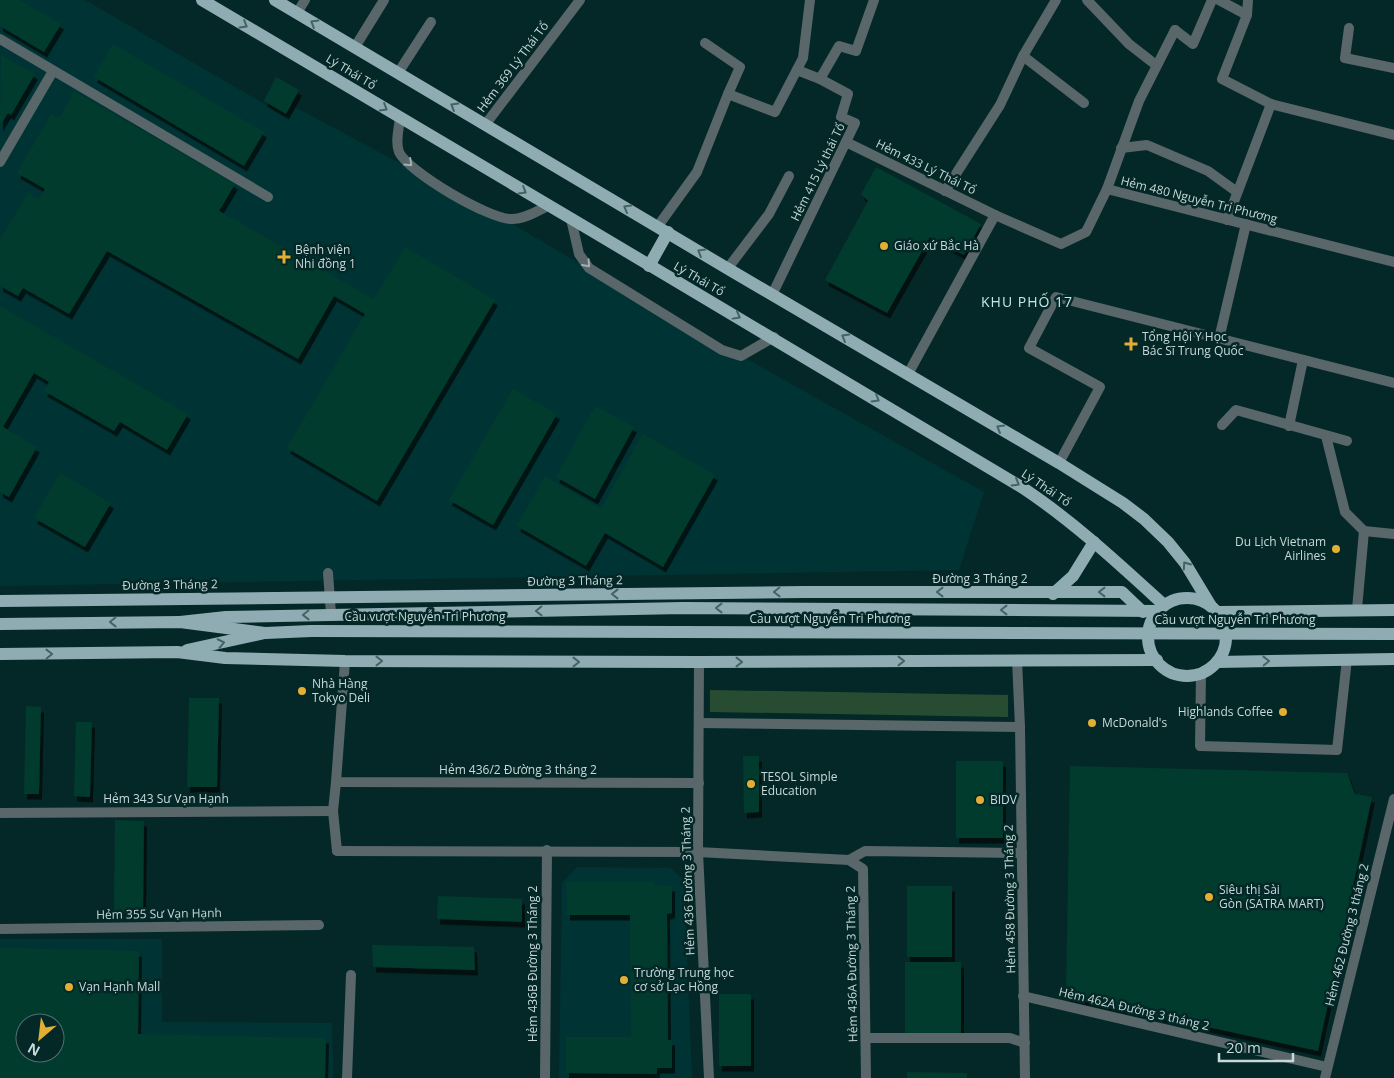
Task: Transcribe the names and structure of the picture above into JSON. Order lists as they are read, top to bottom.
{
  "streets": {
    "main road": ["Lý Thái Tổ", "Đường 3 Tháng 2", "Cầu vượt Nguyễn Tri Phương"],
    "street": [
      "Hẻm 369 Lý Thái Tổ",
      "Hẻm 433 Lý Thái Tổ",
      "Hẻm 415 Lý thái Tổ",
      "Hẻm 480 Nguyễn Tri Phương",
      "Hẻm 436/2 Đường 3 tháng 2",
      "Hẻm 343 Sư Vạn Hạnh",
      "Hẻm 436 Đường 3 Tháng 2",
      "Hẻm 458 Đường 3 Tháng 2",
      "Hẻm 355 Sư Vạn Hạnh",
      "Hẻm 462 Đường 3 tháng 2",
      "Hẻm 436B Đường 3 Tháng 2",
      "Hẻm 436A Đường 3 Tháng 2",
      "Hẻm 462A Đường 3 tháng 2"
    ]
  },
  "crossings": [
    ["Hẻm 369 Lý Thái Tổ", "Lý Thái Tổ"],
    ["Lý Thái Tổ", "Hẻm 415 Lý thái Tổ"],
    ["Hẻm 433 Lý Thái Tổ", "Hẻm 415 Lý thái Tổ"],
    ["Hẻm 433 Lý Thái Tổ", "Hẻm 480 Nguyễn Tri Phương"],
    ["Hẻm 436/2 Đường 3 tháng 2", "Hẻm 436 Đường 3 Tháng 2"],
    ["Hẻm 458 Đường 3 Tháng 2", "Hẻm 462A Đường 3 tháng 2"],
    ["Hẻm 462 Đường 3 tháng 2", "Hẻm 462A Đường 3 tháng 2"]
  ],
  "districts": ["KHU PHỐ 17"],
  "places": {
    "other": [
      "Giáo xứ Bắc Hà",
      "Du Lịch Vietnam Airlines",
      "Nhà Hàng Tokyo Deli",
      "Highlands Coffee",
      "McDonald's",
      "TESOL Simple Education",
      "BIDV",
      "Siêu thị Sài Gòn (SATRA MART)",
      "Trường Trung học cơ sở Lạc Hồng",
      "Vạn Hạnh Mall"
    ],
    "health": ["Bệnh viện Nhi đồng 1", "Tổng Hội Y Học Bác Sĩ Trung Quốc"]
  },
  "scale_bar": "20 m",
  "north": "bottom left"
}
